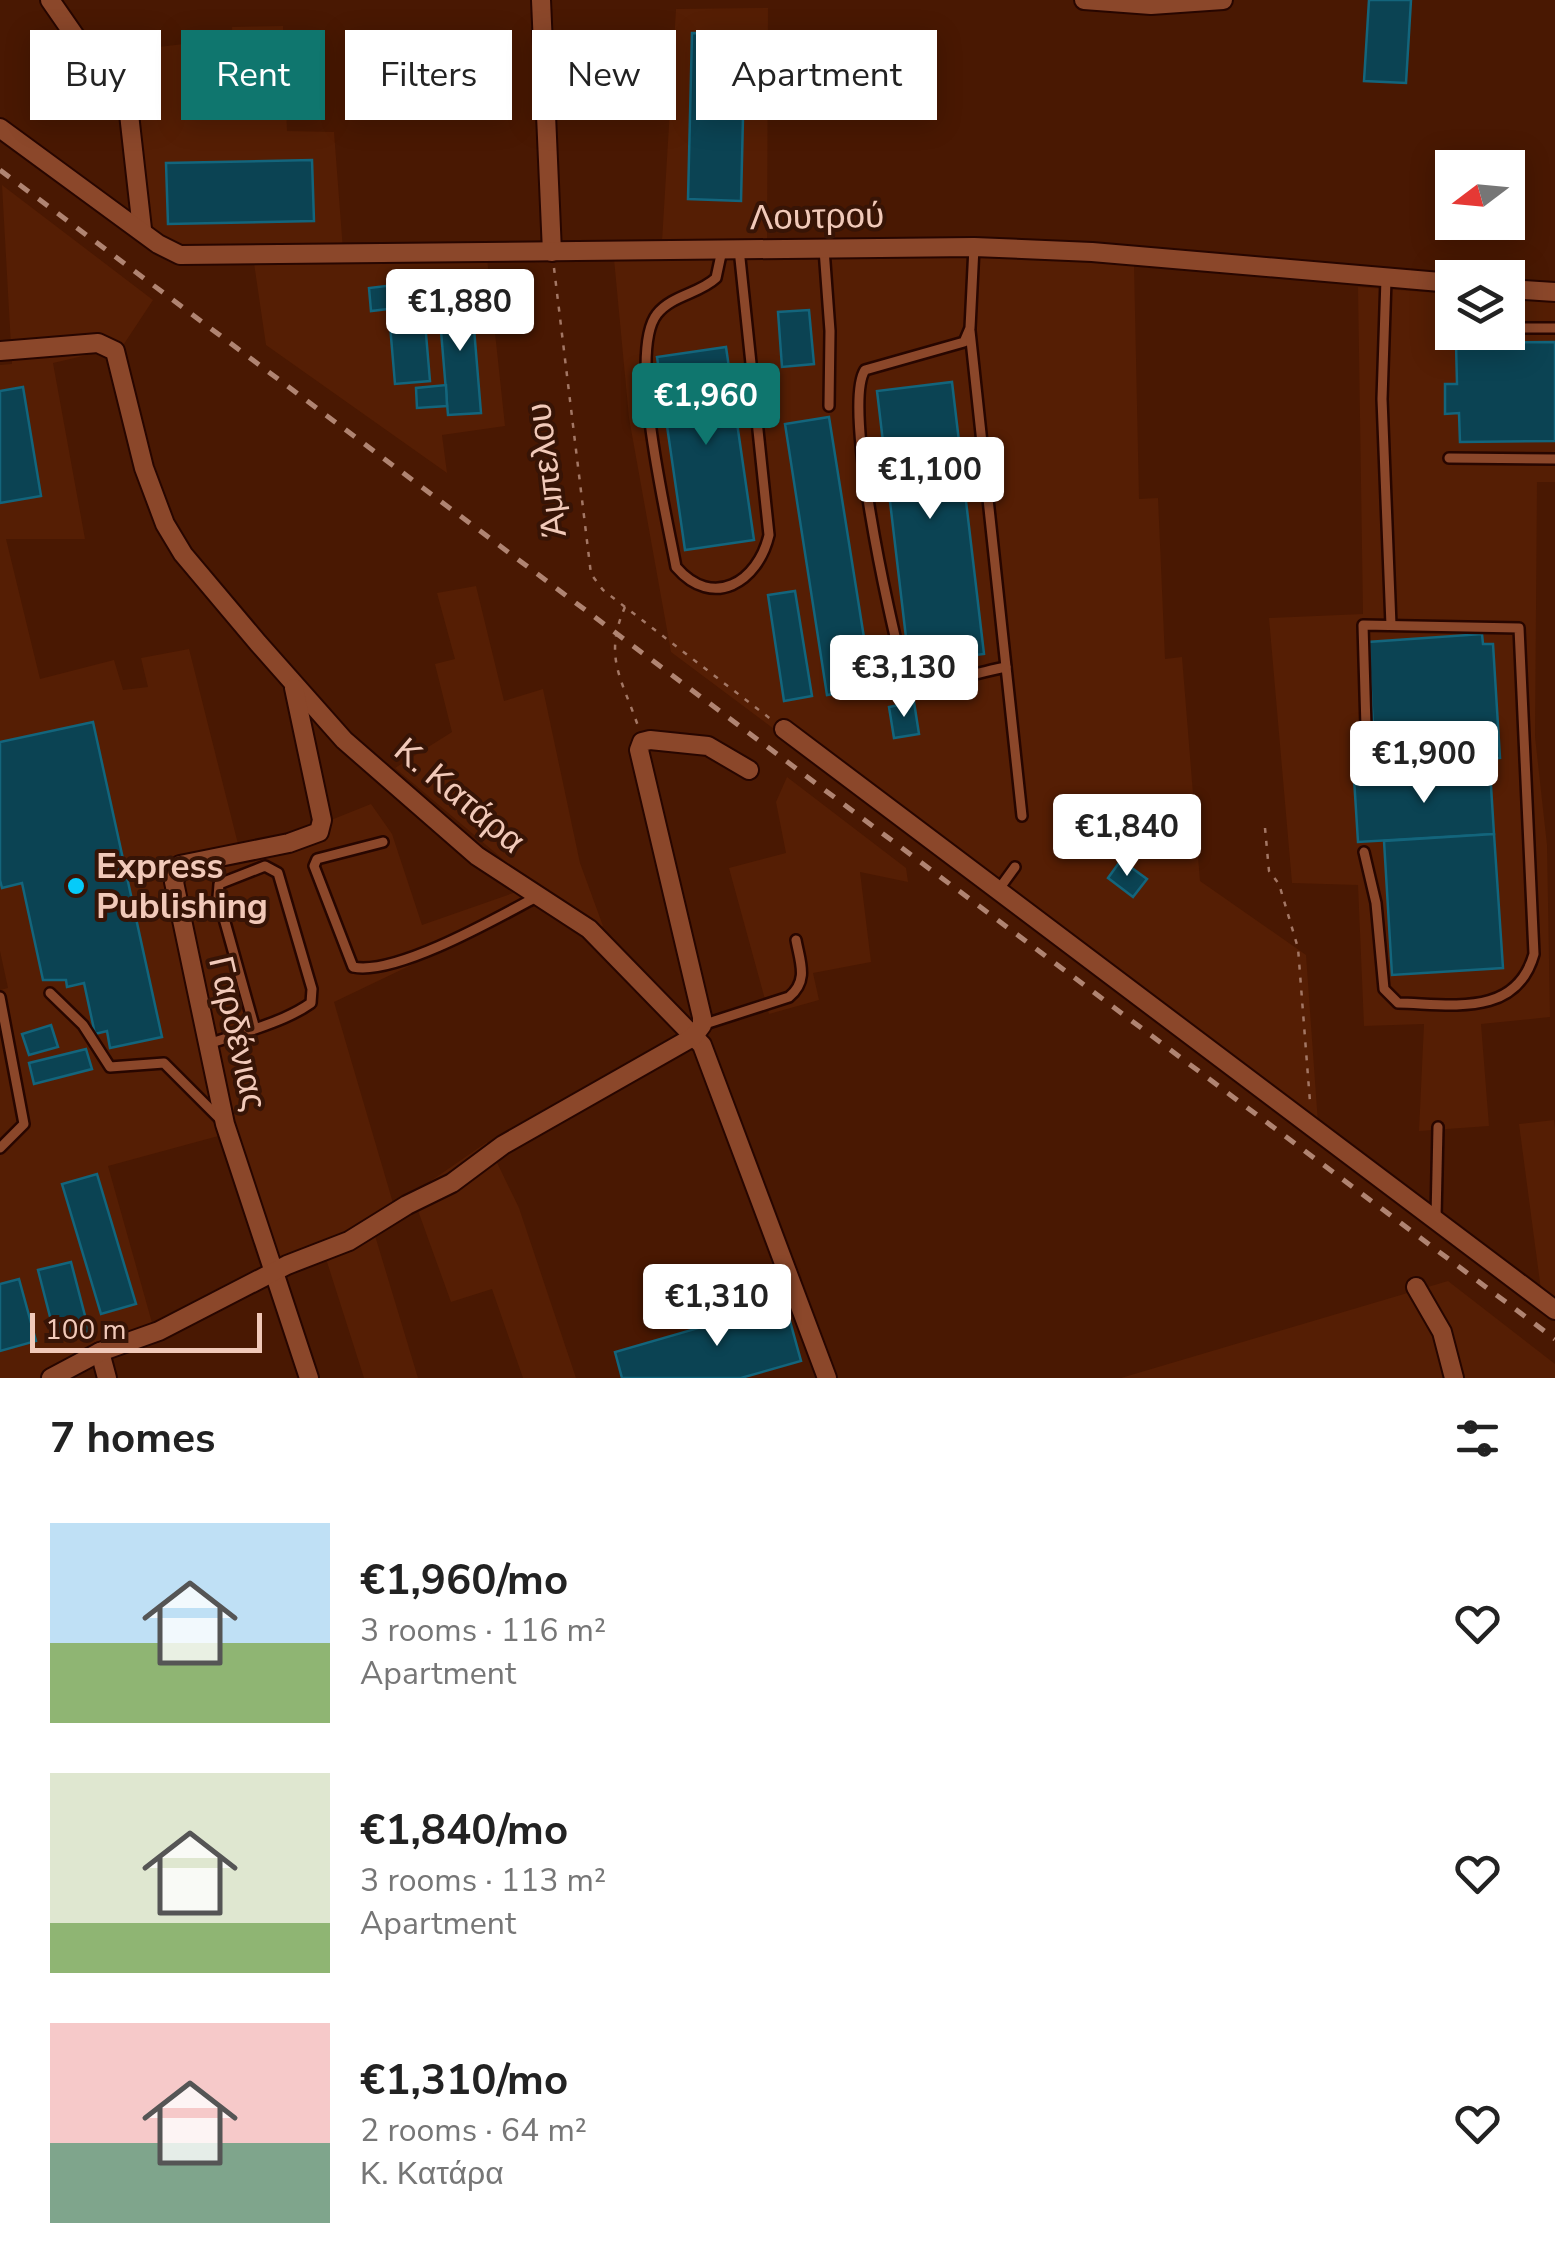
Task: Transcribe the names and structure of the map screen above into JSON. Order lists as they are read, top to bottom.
{
  "streets": {
    "street": ["Λουτρού", "Κ. Κατάρα", "Γαρδένιας"],
    "path": ["Άμπελου"]
  },
  "crossings": [
    ["Λουτρού", "Άμπελου"],
    ["Κ. Κατάρα", "Γαρδένιας"]
  ],
  "places": ["Express Publishing"],
  "scale_bar": "100 m",
  "north": "left",
  "page": {
    "chip": [
      "Buy",
      "Rent",
      "Filters",
      "New",
      "Apartment"
    ],
    "price": [
      "€1,880",
      "€1,960",
      "€1,100",
      "€3,130",
      "€1,900",
      "€1,840",
      "€1,310"
    ],
    "scale": "100 m",
    "heading": "7 homes",
    "list": [
      {
        "name": "€1,960/mo",
        "note": "3 rooms · 116 m² · Apartment"
      },
      {
        "name": "€1,840/mo",
        "note": "3 rooms · 113 m² · Apartment"
      },
      {
        "name": "€1,310/mo",
        "note": "2 rooms · 64 m² · Κ. Κατάρα"
      }
    ]
  }
}
